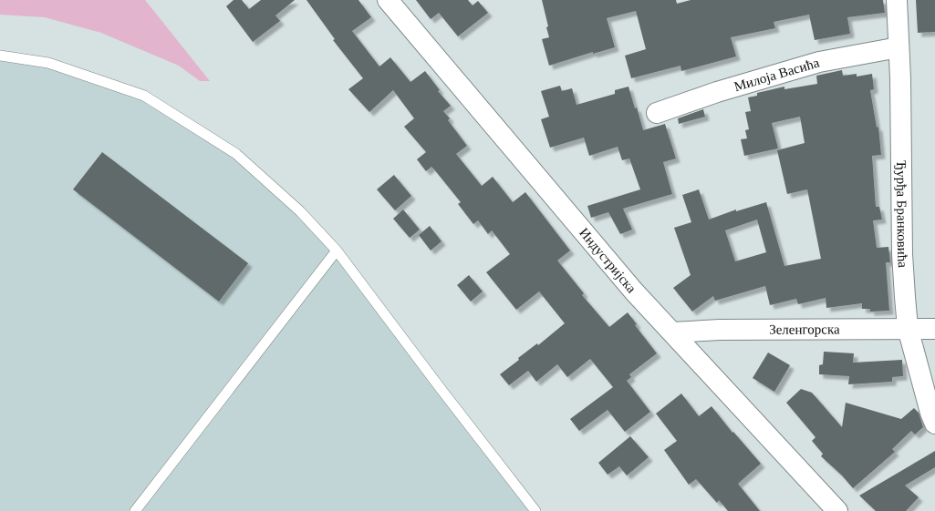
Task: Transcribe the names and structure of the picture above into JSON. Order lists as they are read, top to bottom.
{
  "streets": {
    "street": [
      "Милоја Васића",
      "Ђурђа Бранковића",
      "Индустријска",
      "Зеленгорска"
    ]
  },
  "crossings": [
    ["Милоја Васића", "Ђурђа Бранковића"],
    ["Ђурђа Бранковића", "Зеленгорска"],
    ["Индустријска", "Зеленгорска"]
  ]
}
